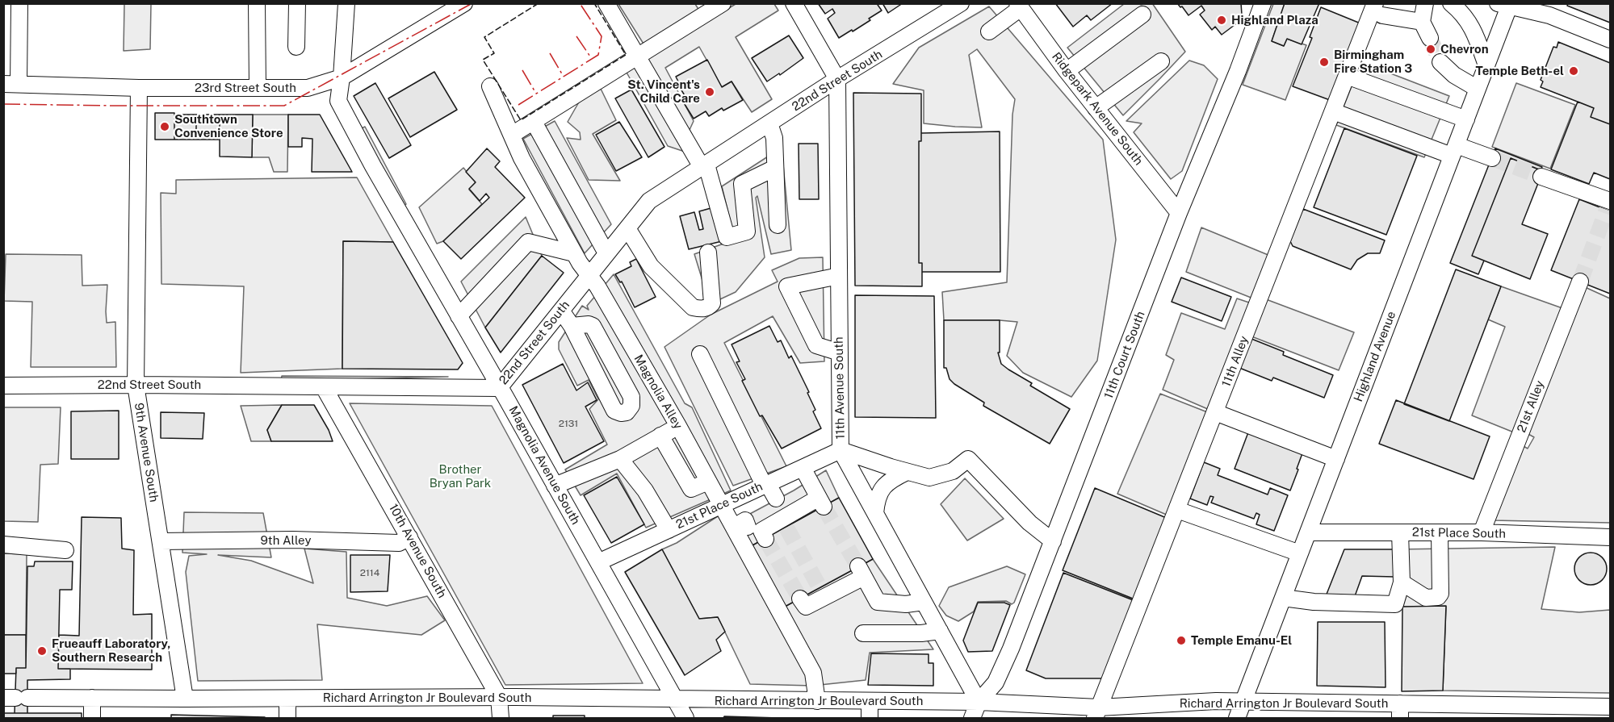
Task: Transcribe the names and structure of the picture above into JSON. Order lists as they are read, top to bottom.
{
  "streets": {
    "street": [
      "22nd Street South",
      "23rd Street South",
      "Ridgepark Avenue South",
      "11th Court South",
      "Highland Avenue",
      "11th Alley",
      "11th Avenue South",
      "Magnolia Alley",
      "21st Alley",
      "9th Avenue South",
      "Magnolia Avenue South",
      "21st Place South",
      "9th Alley",
      "10th Avenue South",
      "Richard Arrington Jr Boulevard South"
    ]
  },
  "crossings": [
    ["22nd Street South", "11th Avenue South"],
    ["22nd Street South", "Magnolia Alley"],
    ["22nd Street South", "9th Avenue South"],
    ["22nd Street South", "Magnolia Avenue South"],
    ["22nd Street South", "10th Avenue South"],
    ["23rd Street South", "9th Avenue South"],
    ["23rd Street South", "Magnolia Avenue South"],
    ["Ridgepark Avenue South", "11th Court South"],
    ["11th Court South", "11th Avenue South"],
    ["11th Court South", "Richard Arrington Jr Boulevard South"],
    ["Highland Avenue", "21st Place South"],
    ["Highland Avenue", "Richard Arrington Jr Boulevard South"],
    ["11th Alley", "Richard Arrington Jr Boulevard South"],
    ["11th Avenue South", "21st Place South"],
    ["11th Avenue South", "Richard Arrington Jr Boulevard South"],
    ["Magnolia Alley", "21st Place South"],
    ["Magnolia Alley", "Richard Arrington Jr Boulevard South"],
    ["21st Alley", "21st Place South"],
    ["9th Avenue South", "9th Alley"],
    ["9th Avenue South", "Richard Arrington Jr Boulevard South"],
    ["Magnolia Avenue South", "21st Place South"],
    ["Magnolia Avenue South", "Richard Arrington Jr Boulevard South"],
    ["9th Alley", "10th Avenue South"],
    ["10th Avenue South", "Richard Arrington Jr Boulevard South"]
  ],
  "parks": ["Brother Bryan Park"],
  "places": [
    "Highland Plaza",
    "Chevron",
    "Birmingham Fire Station 3",
    "Temple Beth-el",
    "St. Vincent's Child Care",
    "Southtown Convenience Store",
    "Temple Emanu-El",
    "Frueauff Laboratory, Southern Research"
  ],
  "house_numbers": ["2131", "2114"]
}
